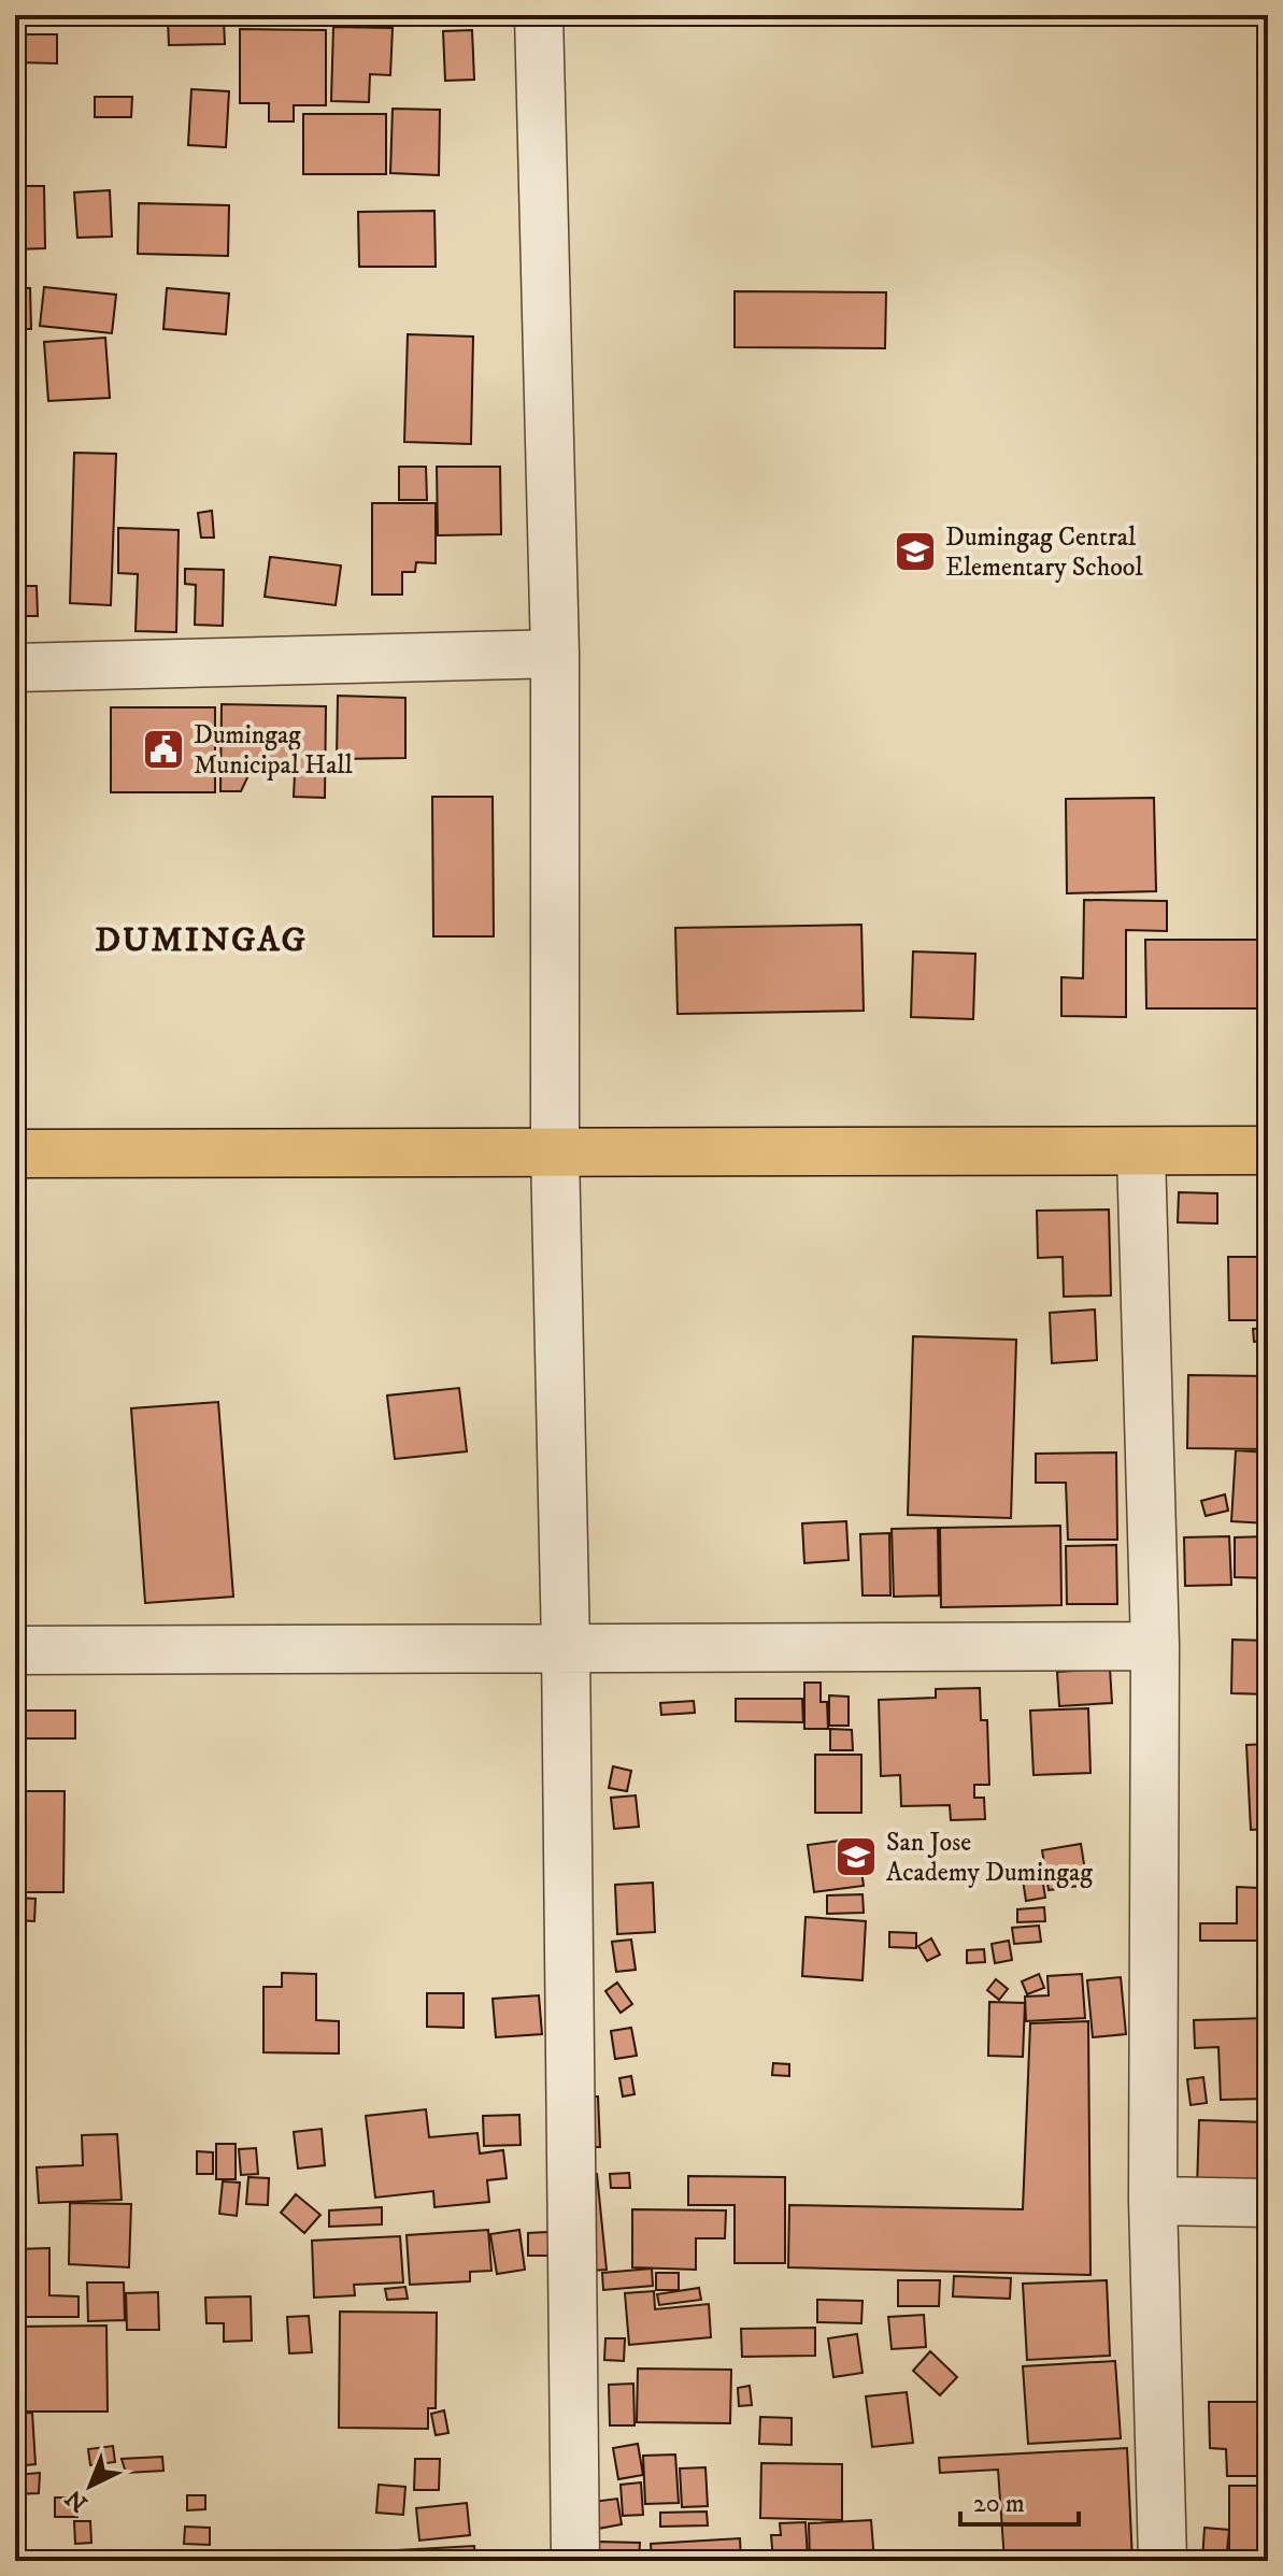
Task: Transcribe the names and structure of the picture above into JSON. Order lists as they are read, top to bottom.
{
  "districts": ["DUMINGAG"],
  "places": {
    "school or university": ["Dumingag Central Elementary School", "San Jose Academy Dumingag"],
    "public building": ["Dumingag Municipal Hall"]
  },
  "scale_bar": "20 m",
  "north": "bottom left"
}
